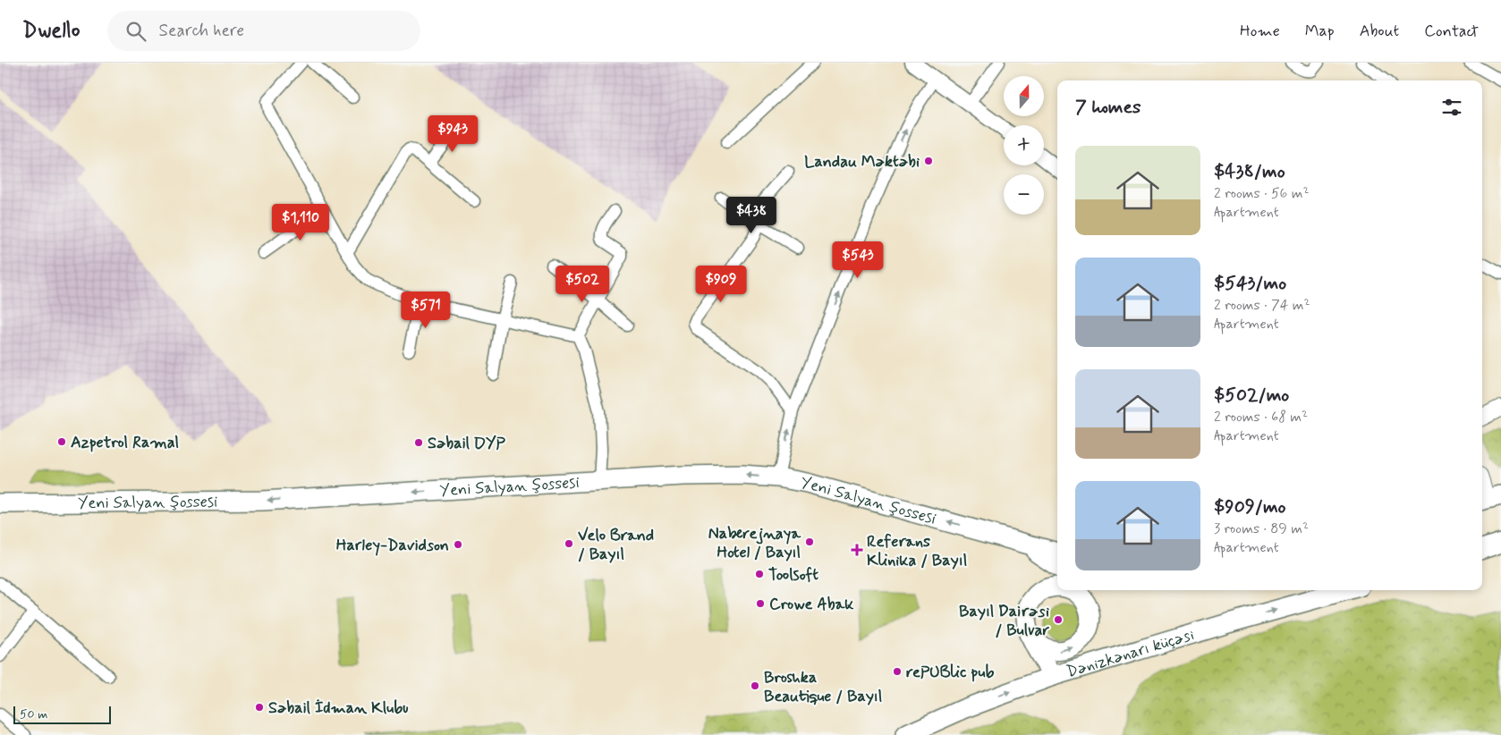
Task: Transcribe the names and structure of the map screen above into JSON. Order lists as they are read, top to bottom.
{
  "streets": {
    "highway": ["Yeni Salyan şossesi", "Dənizkənarı küçəsi"]
  },
  "one_way": ["Yeni Salyan şossesi", "Dənizkənarı küçəsi"],
  "places": {
    "other": [
      "Landau Məktəbi",
      "Azpetrol Ramal",
      "Səbail DYP",
      "Naberejnaya Hotel / Bayıl",
      "Velo Brand / Bayıl",
      "Harley-Davidson",
      "Toolsoft",
      "Crowe Abak",
      "Bayıl Dairəsi / Bulvar",
      "rePUBlic pub",
      "Broshka Beautique / Bayıl",
      "Səbail İdman Klubu"
    ],
    "health": ["Referans Klinika / Bayıl"]
  },
  "scale_bar": "50 m",
  "north": "top",
  "page": {
    "header": "Dwello",
    "search": "Search here",
    "nav": [
      "Home",
      "Map",
      "About",
      "Contact"
    ],
    "map_buttons": ["+", "−"],
    "heading": "7 homes",
    "price": [
      "$943",
      "$438",
      "$1,110",
      "$543",
      "$502",
      "$909",
      "$571"
    ],
    "list": [
      {
        "name": "$438/mo",
        "note": "2 rooms · 56 m² · Apartment"
      },
      {
        "name": "$543/mo",
        "note": "2 rooms · 74 m² · Apartment"
      },
      {
        "name": "$502/mo",
        "note": "2 rooms · 68 m² · Apartment"
      },
      {
        "name": "$909/mo",
        "note": "3 rooms · 89 m² · Apartment"
      }
    ],
    "scale": "50 m"
  }
}
